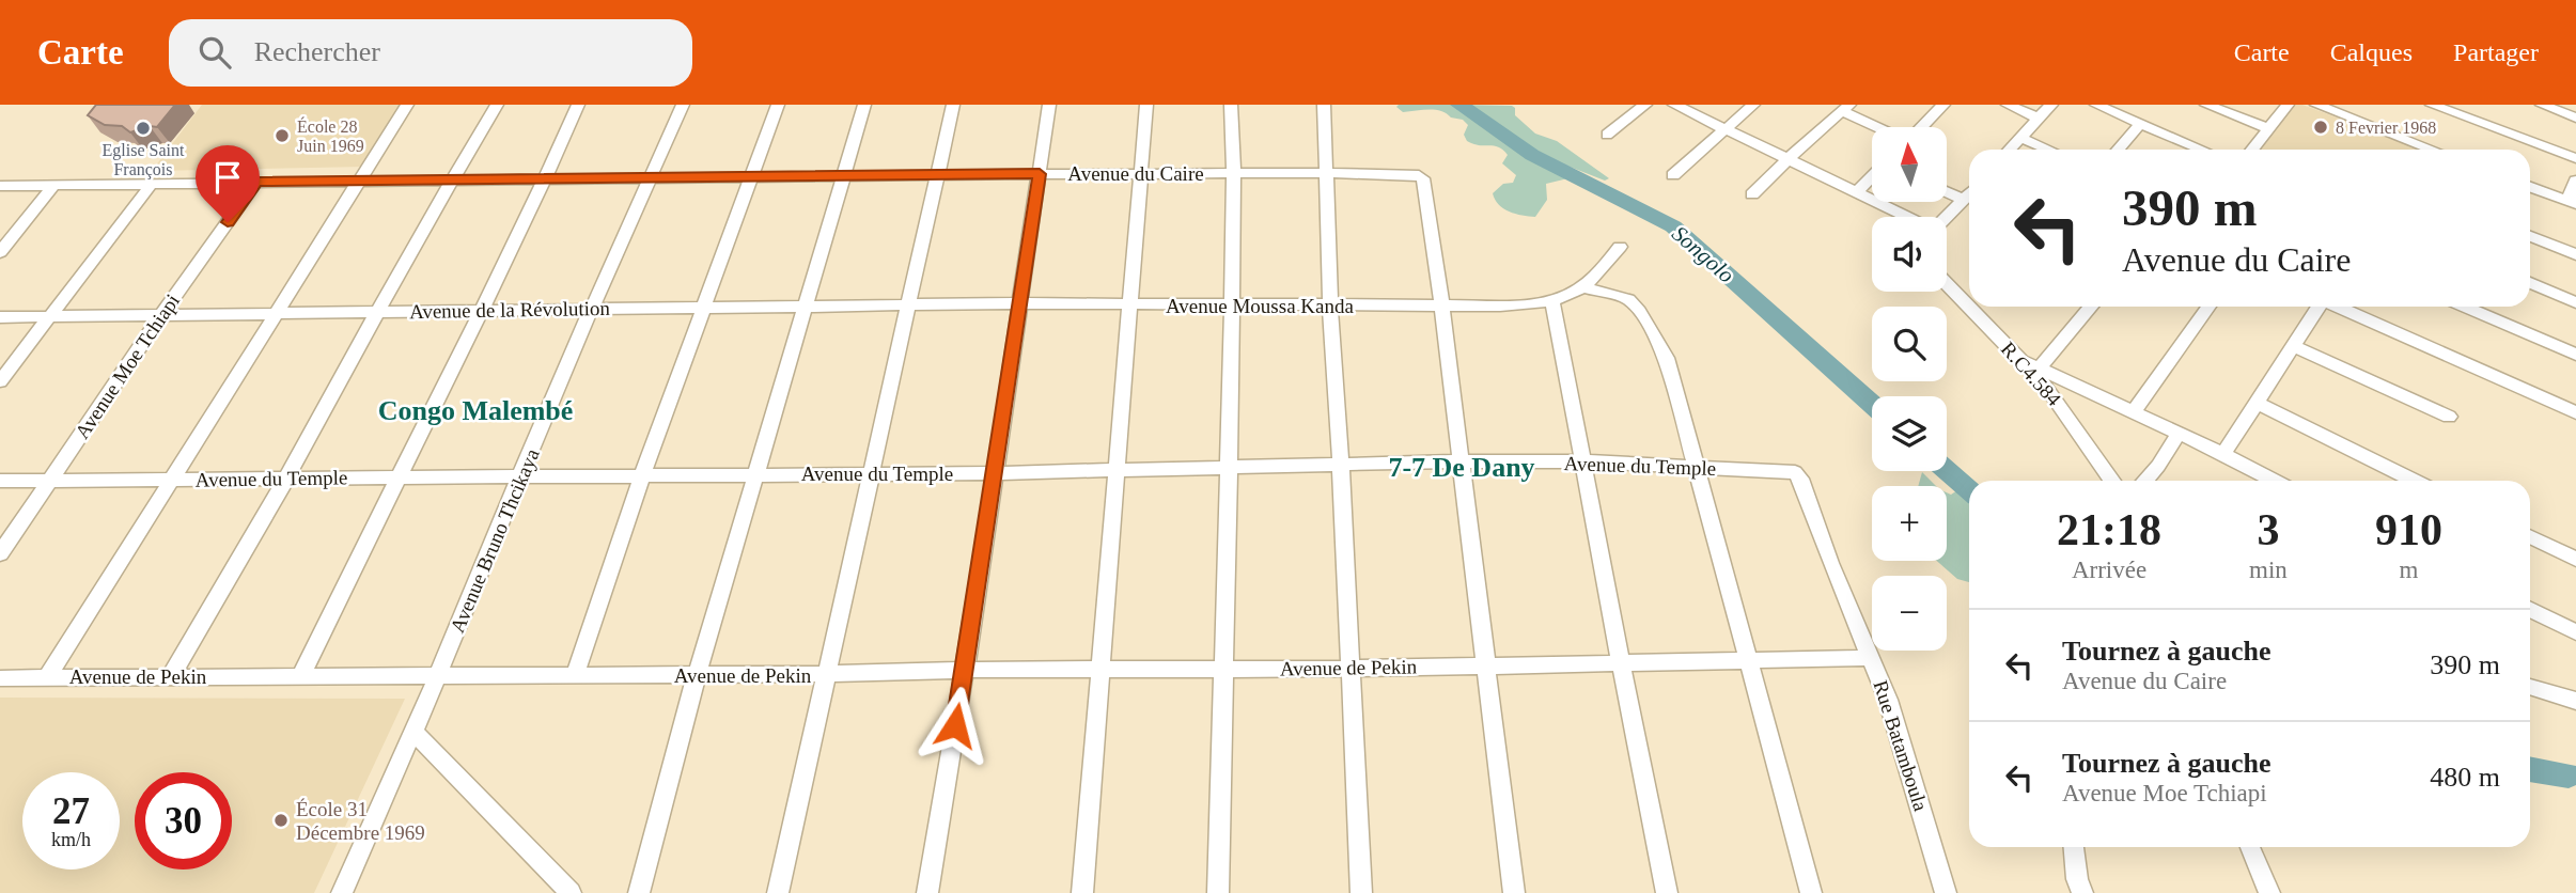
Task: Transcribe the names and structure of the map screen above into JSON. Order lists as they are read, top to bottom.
{
  "streets": {
    "street": [
      "Avenue du Caire",
      "Avenue Moussa Kanda",
      "Avenue de la Révolution",
      "Avenue Moe Tchiapi",
      "R.C4.584",
      "Avenue du Temple",
      "Avenue Bruno Thcikaya",
      "Avenue de Pekin",
      "Rue Batamboula"
    ]
  },
  "crossings": [
    ["Avenue du Caire", "Avenue Moussa Kanda"],
    ["Avenue du Caire", "Avenue Moe Tchiapi"],
    ["Avenue du Caire", "Avenue Bruno Thcikaya"],
    ["Avenue Moussa Kanda", "Avenue de la Révolution"],
    ["Avenue de la Révolution", "Avenue Moe Tchiapi"],
    ["Avenue de la Révolution", "Avenue Bruno Thcikaya"],
    ["Avenue Moe Tchiapi", "Avenue du Temple"],
    ["Avenue du Temple", "Avenue Bruno Thcikaya"],
    ["Avenue du Temple", "Rue Batamboula"],
    ["Avenue Bruno Thcikaya", "Avenue de Pekin"],
    ["Avenue de Pekin", "Rue Batamboula"]
  ],
  "districts": ["Congo Malembé", "7-7 De Dany"],
  "water": ["Songolo"],
  "places": [
    "8 Fevrier 1968",
    "Eglise Saint François",
    "École 28 Juin 1969",
    "École 31 Décembre 1969"
  ],
  "north": "top",
  "page": {
    "header": "Carte",
    "search": "Rechercher",
    "nav": ["Carte", "Calques", "Partager"],
    "map_buttons": ["+", "−"],
    "turn": ["390 m", "Avenue du Caire"],
    "eta": [
      "21:18",
      "Arrivée",
      "3",
      "min",
      "910",
      "m"
    ],
    "list": [
      {
        "name": "Tournez à gauche",
        "note": "Avenue du Caire",
        "value": "390 m"
      },
      {
        "name": "Tournez à gauche",
        "note": "Avenue Moe Tchiapi",
        "value": "480 m"
      }
    ],
    "speed": "27 km/h",
    "limit": "30"
  }
}
